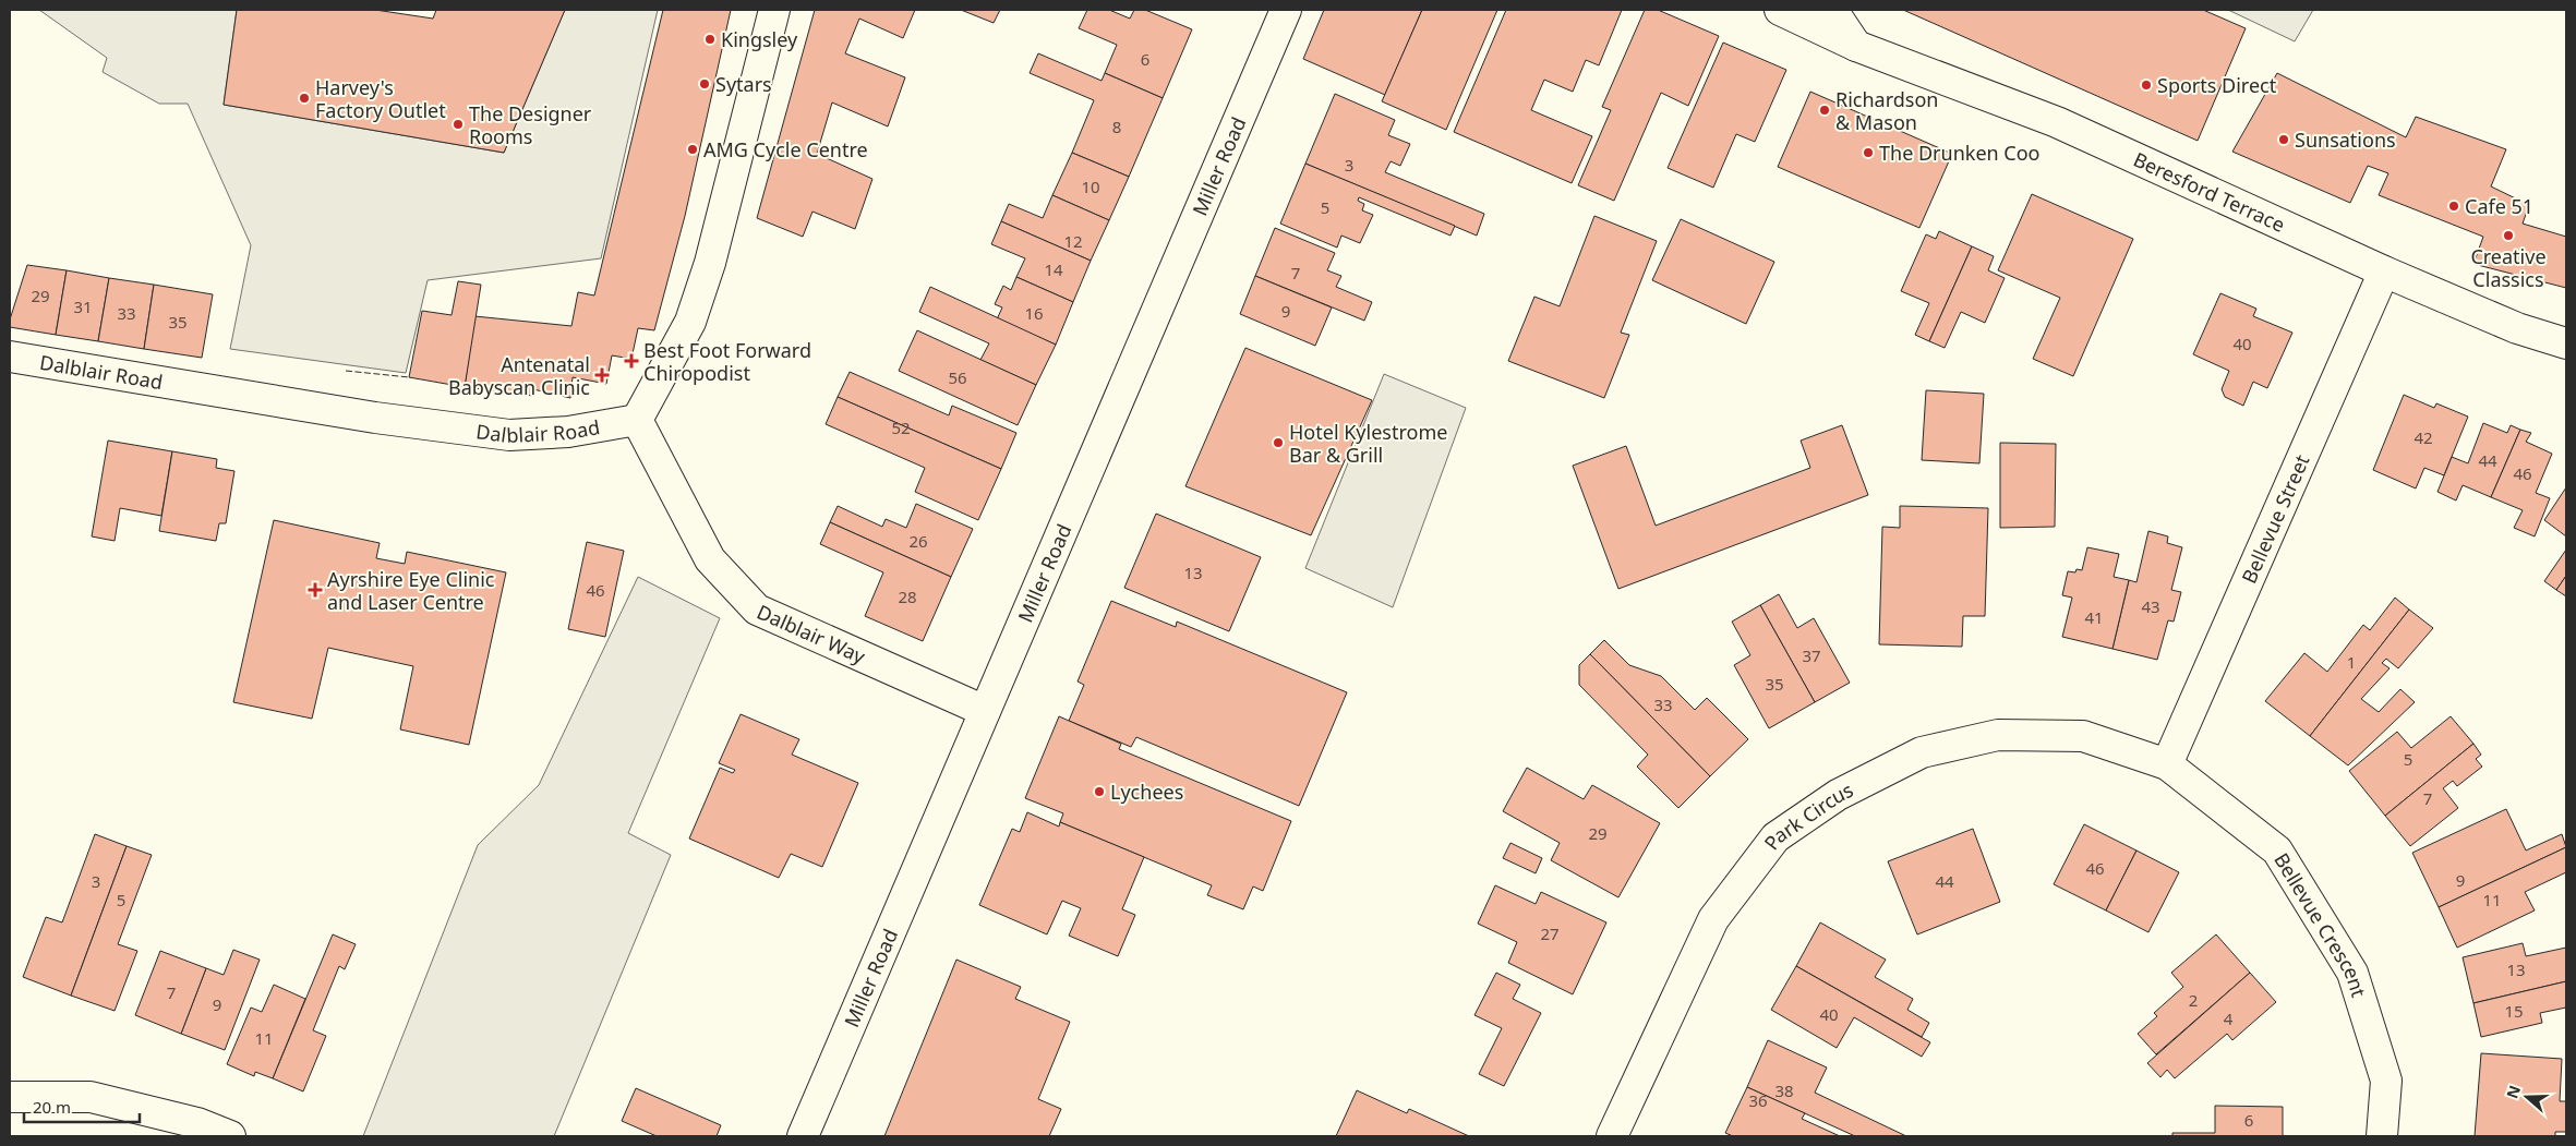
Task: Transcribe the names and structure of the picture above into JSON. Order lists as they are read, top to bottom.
{
  "streets": {
    "street": [
      "Miller Road",
      "Beresford Terrace",
      "Dalblair Road",
      "Bellevue Street",
      "Dalblair Way",
      "Park Circus",
      "Bellevue Crescent"
    ]
  },
  "crossings": [
    ["Miller Road", "Dalblair Way"],
    ["Beresford Terrace", "Bellevue Street"],
    ["Dalblair Road", "Dalblair Way"],
    ["Bellevue Street", "Park Circus"],
    ["Bellevue Street", "Bellevue Crescent"],
    ["Park Circus", "Bellevue Crescent"]
  ],
  "places": {
    "other": [
      "Kingsley",
      "Sytars",
      "Sports Direct",
      "Harvey's Factory Outlet",
      "Richardson & Mason",
      "The Designer Rooms",
      "Sunsations",
      "AMG Cycle Centre",
      "The Drunken Coo",
      "Cafe 51",
      "Creative Classics",
      "Hotel Kylestrome Bar & Grill",
      "Lychees"
    ],
    "health": ["Best Foot Forward Chiropodist", "Antenatal Babyscan Clinic", "Ayrshire Eye Clinic and Laser Centre"]
  },
  "house_numbers": [
    "6",
    "8",
    "3",
    "10",
    "5",
    "12",
    "14",
    "7",
    "29",
    "31",
    "9",
    "33",
    "16",
    "35",
    "40",
    "56",
    "52",
    "42",
    "44",
    "46",
    "26",
    "13",
    "46",
    "28",
    "43",
    "41",
    "37",
    "1",
    "35",
    "33",
    "5",
    "7",
    "29",
    "46",
    "9",
    "3",
    "44",
    "5",
    "11",
    "27",
    "13",
    "7",
    "2",
    "9",
    "15",
    "40",
    "4",
    "11",
    "38",
    "36",
    "6"
  ],
  "scale_bar": "20 m",
  "north": "left"
}
